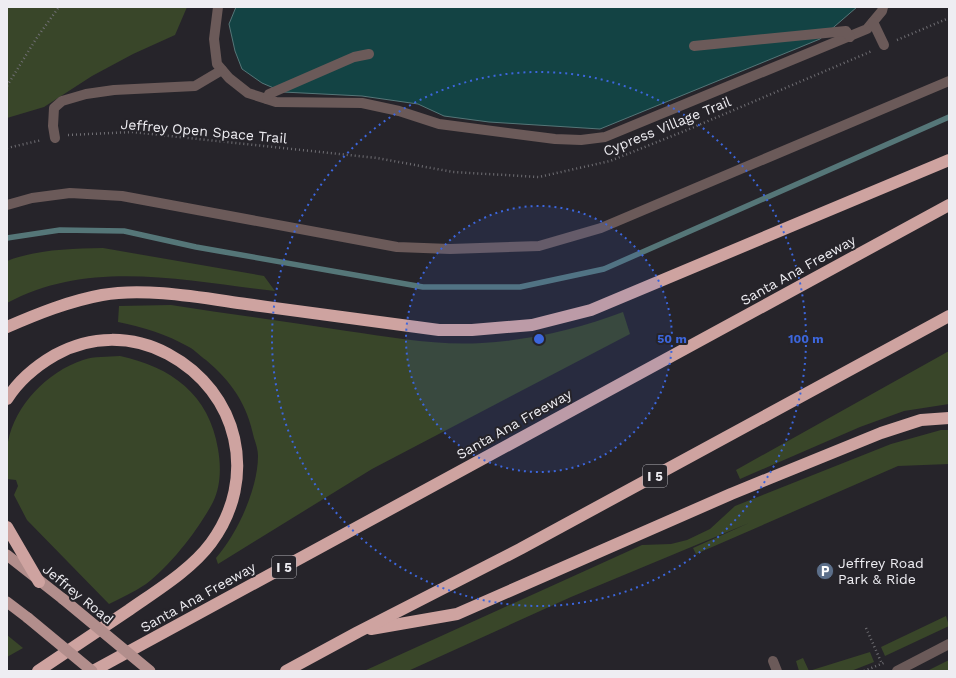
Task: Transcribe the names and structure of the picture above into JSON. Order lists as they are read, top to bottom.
{
  "streets": {
    "highway": ["Santa Ana Freeway", "I 5"],
    "main road": ["Jeffrey Road"],
    "path": ["Cypress Village Trail", "Jeffrey Open Space Trail"]
  },
  "crossings": [
    ["Cypress Village Trail", "Jeffrey Open Space Trail"]
  ],
  "places": {
    "parking": ["Jeffrey Road Park & Ride"]
  },
  "rings": ["50 m", "100 m"]
}
